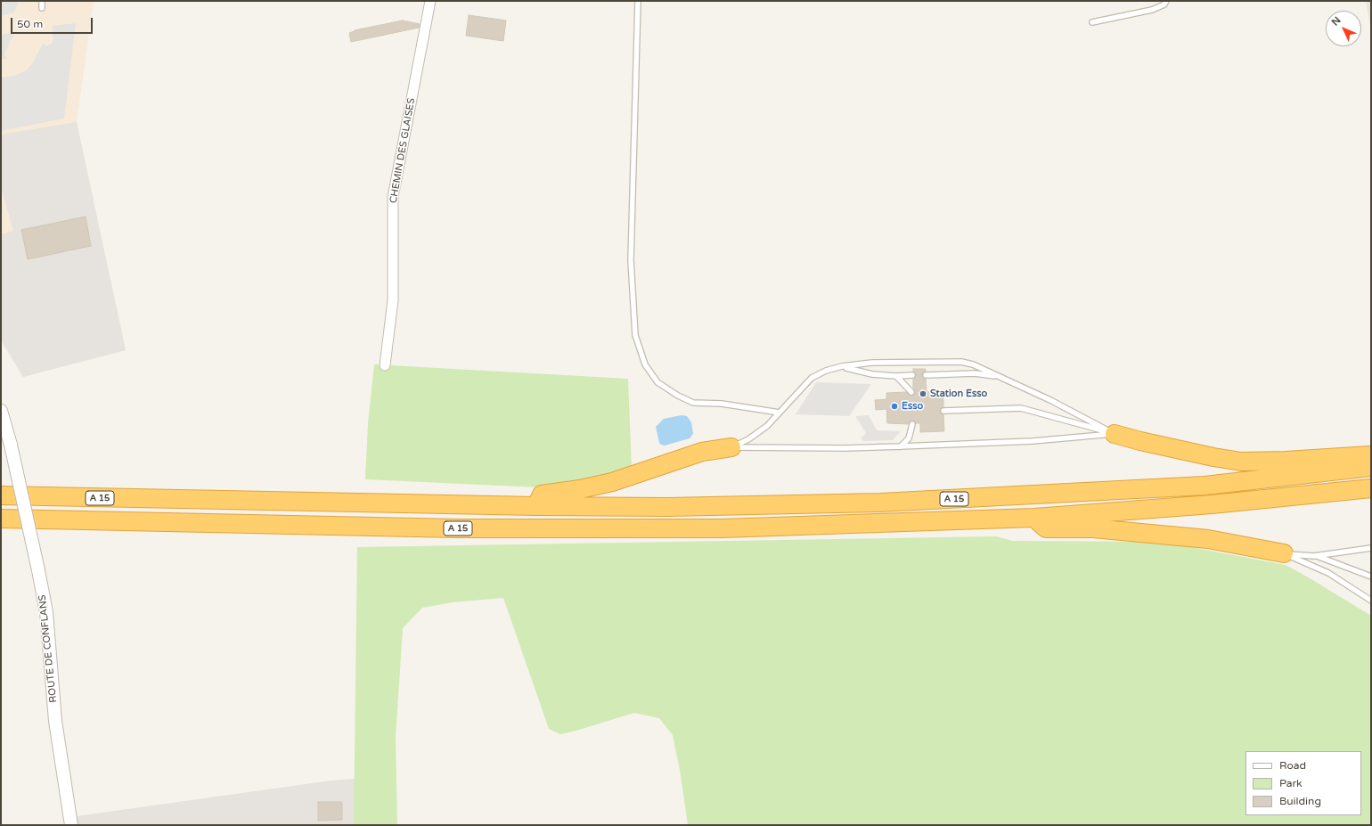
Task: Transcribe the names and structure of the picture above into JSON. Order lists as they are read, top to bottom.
{
  "streets": {
    "highway": ["A 15"],
    "street": ["CHEMIN DES GLAISES", "ROUTE DE CONFLANS"]
  },
  "places": ["Station Esso", "Esso"],
  "legend": ["Road", "Park", "Building"],
  "scale_bar": "50 m",
  "north": "top left"
}
